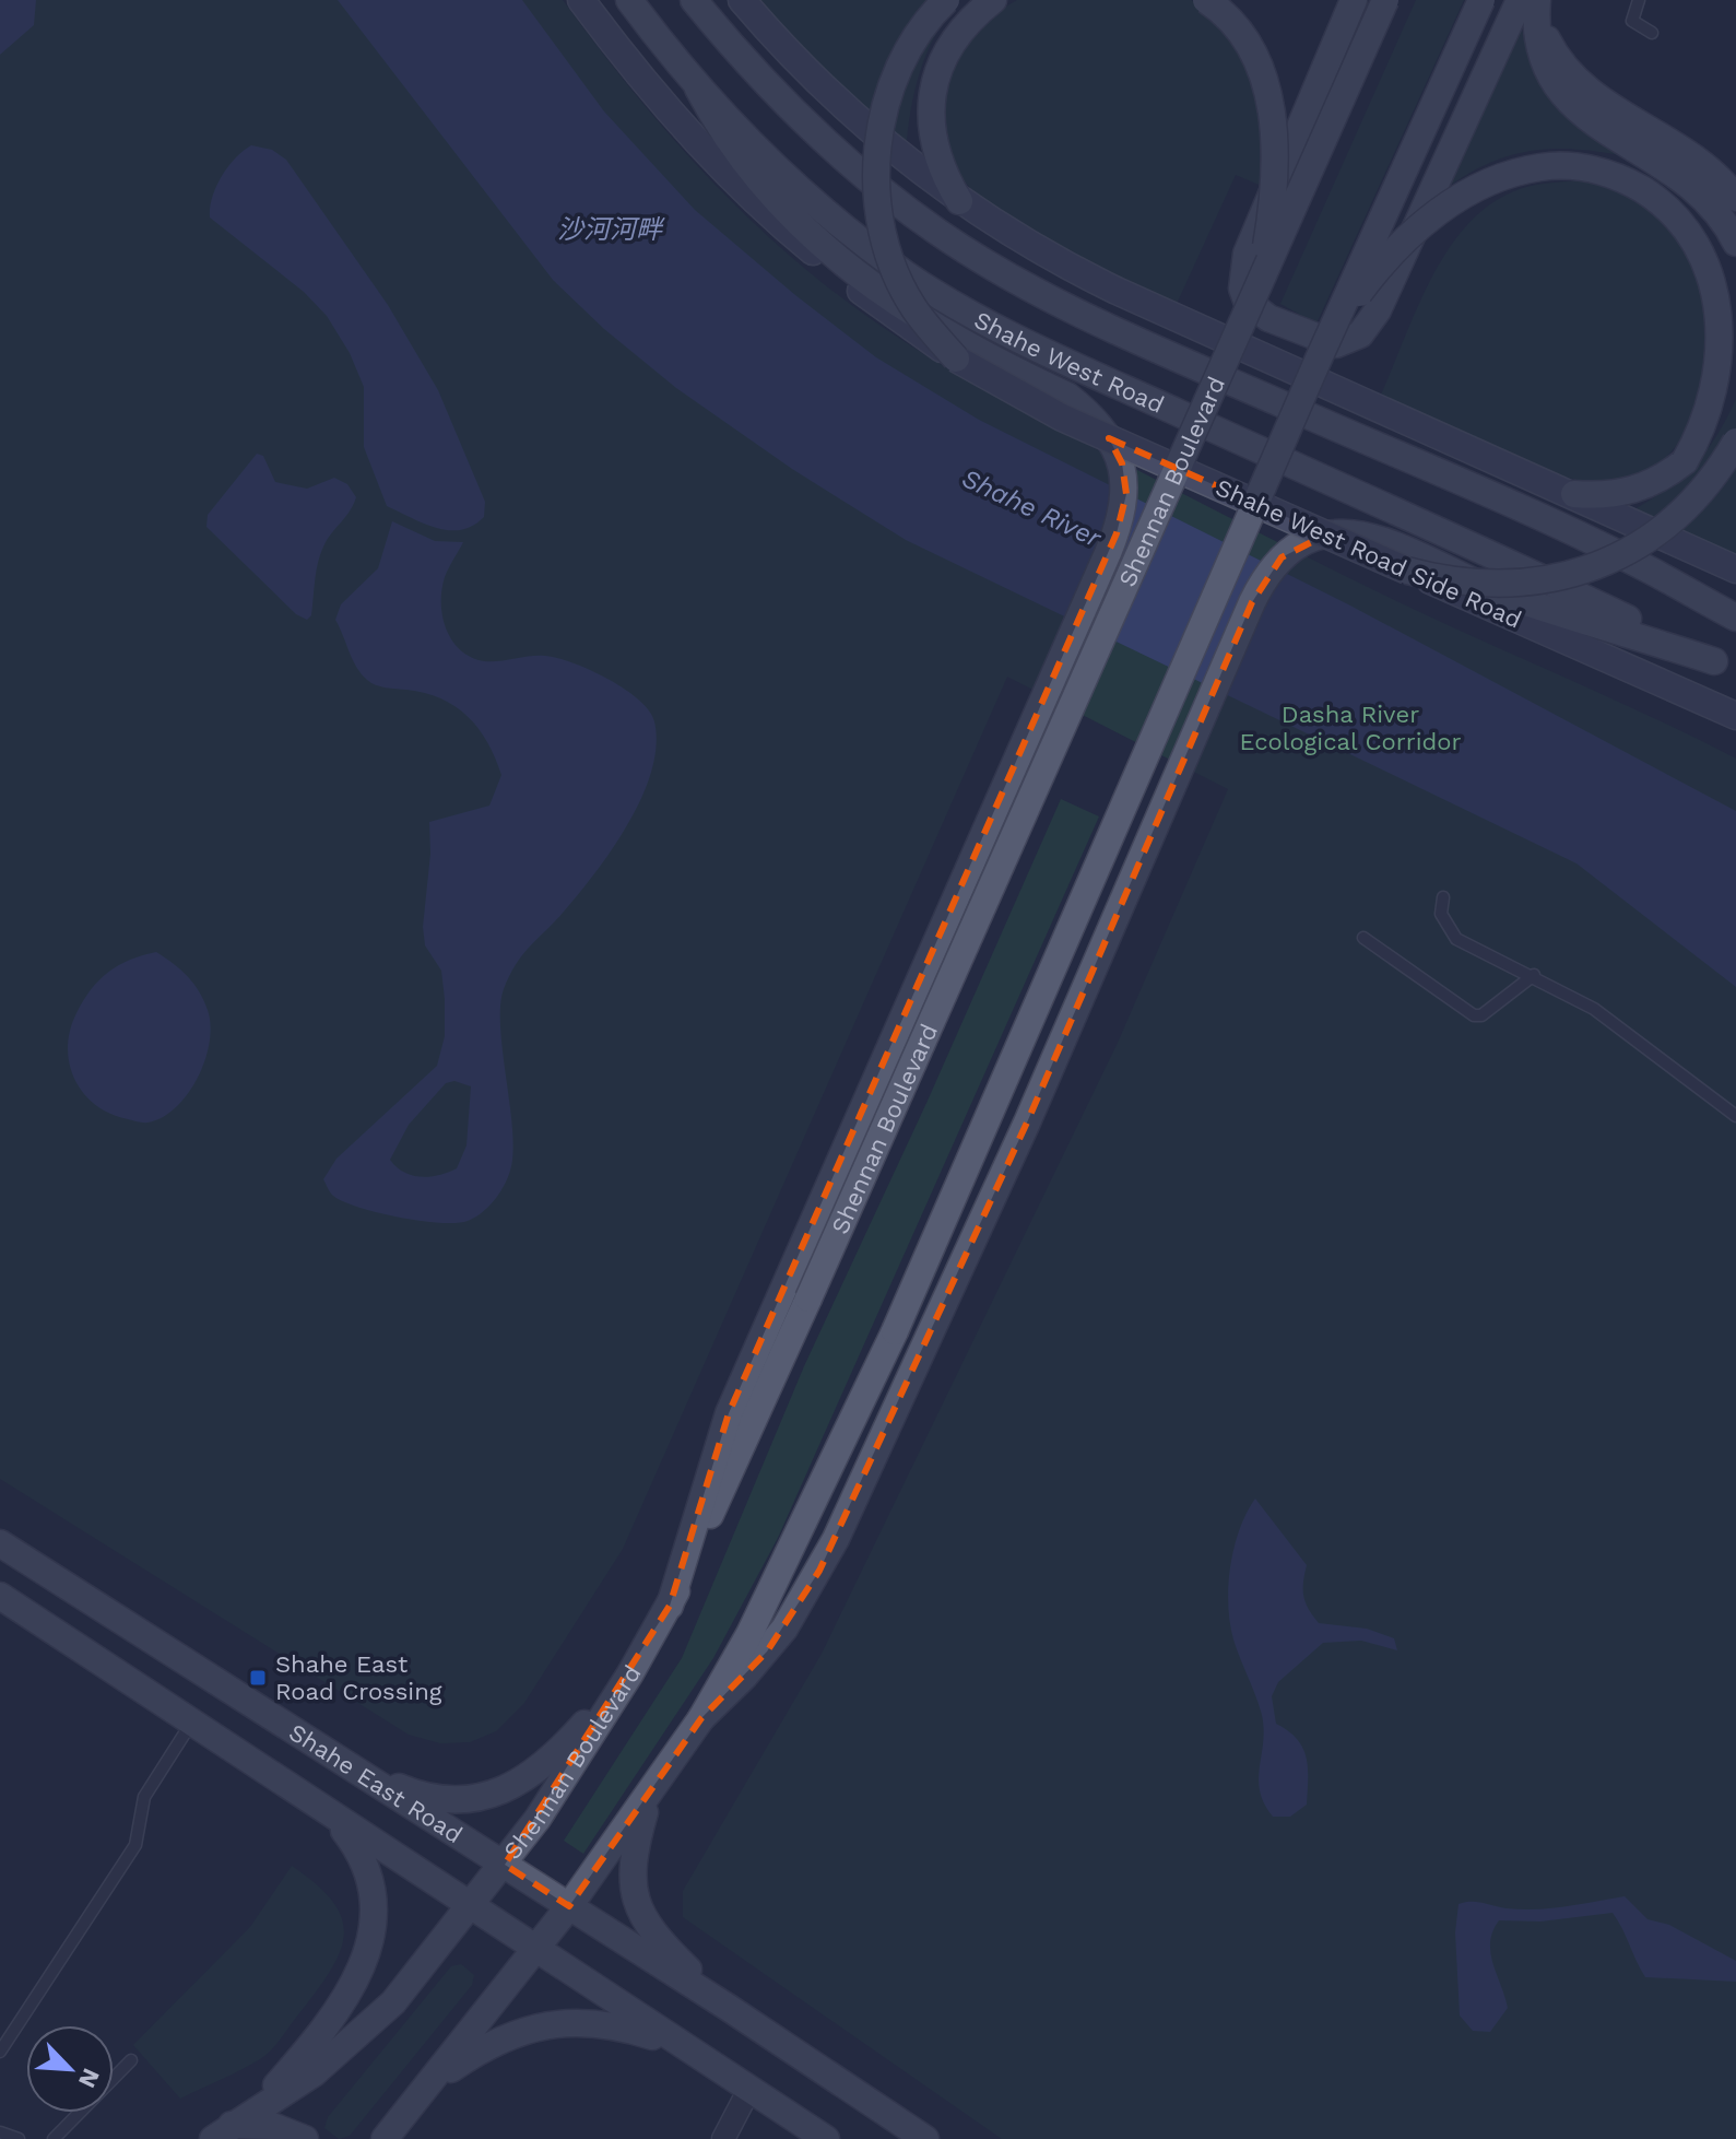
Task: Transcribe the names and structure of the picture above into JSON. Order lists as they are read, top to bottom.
{
  "streets": {
    "main road": [
      "Shahe West Road",
      "Shennan Boulevard",
      "Shahe West Road Side Road",
      "Shahe East Road"
    ]
  },
  "crossings": [
    ["Shennan Boulevard", "Shahe East Road"]
  ],
  "water": ["沙河河畔", "Shahe River"],
  "parks": ["Dasha River Ecological Corridor"],
  "places": {
    "transit": ["Shahe East Road Crossing"]
  },
  "north": "bottom right"
}
